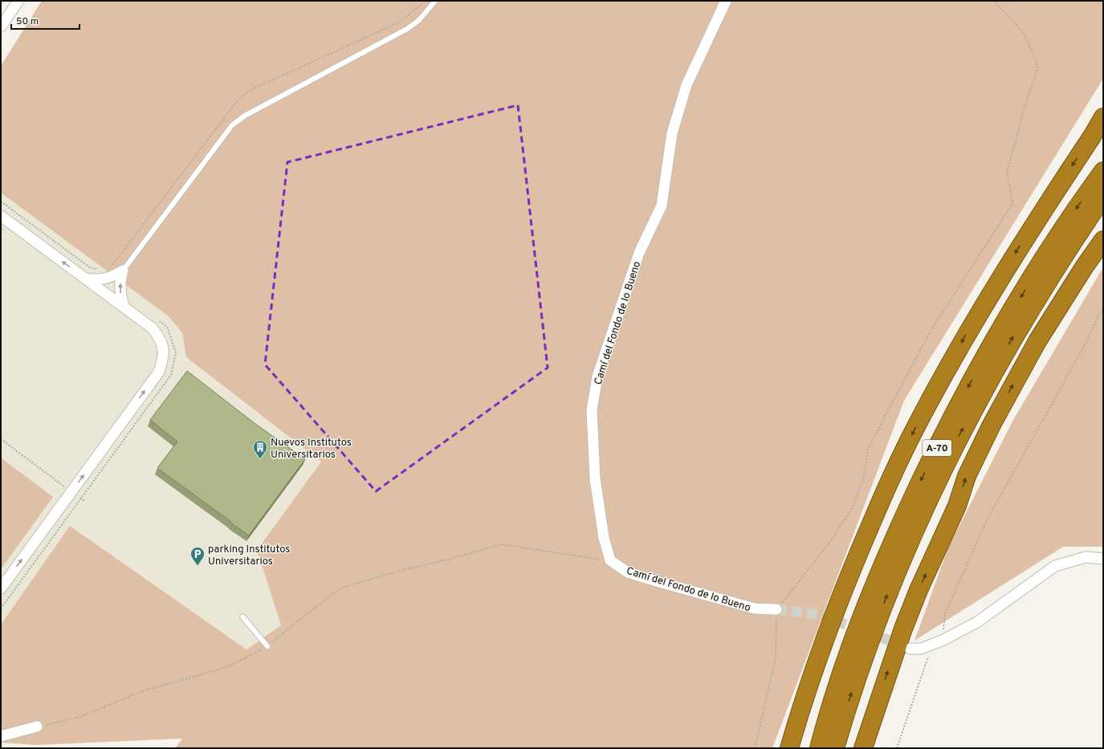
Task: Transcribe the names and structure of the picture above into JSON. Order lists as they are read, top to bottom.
{
  "streets": {
    "highway": ["A-70"],
    "street": ["Camí del Fondo de lo Bueno"]
  },
  "places": {
    "building": ["Nuevos Institutos Universitarios"],
    "parking": ["parking Institutos Universitarios"]
  },
  "scale_bar": "50 m"
}
